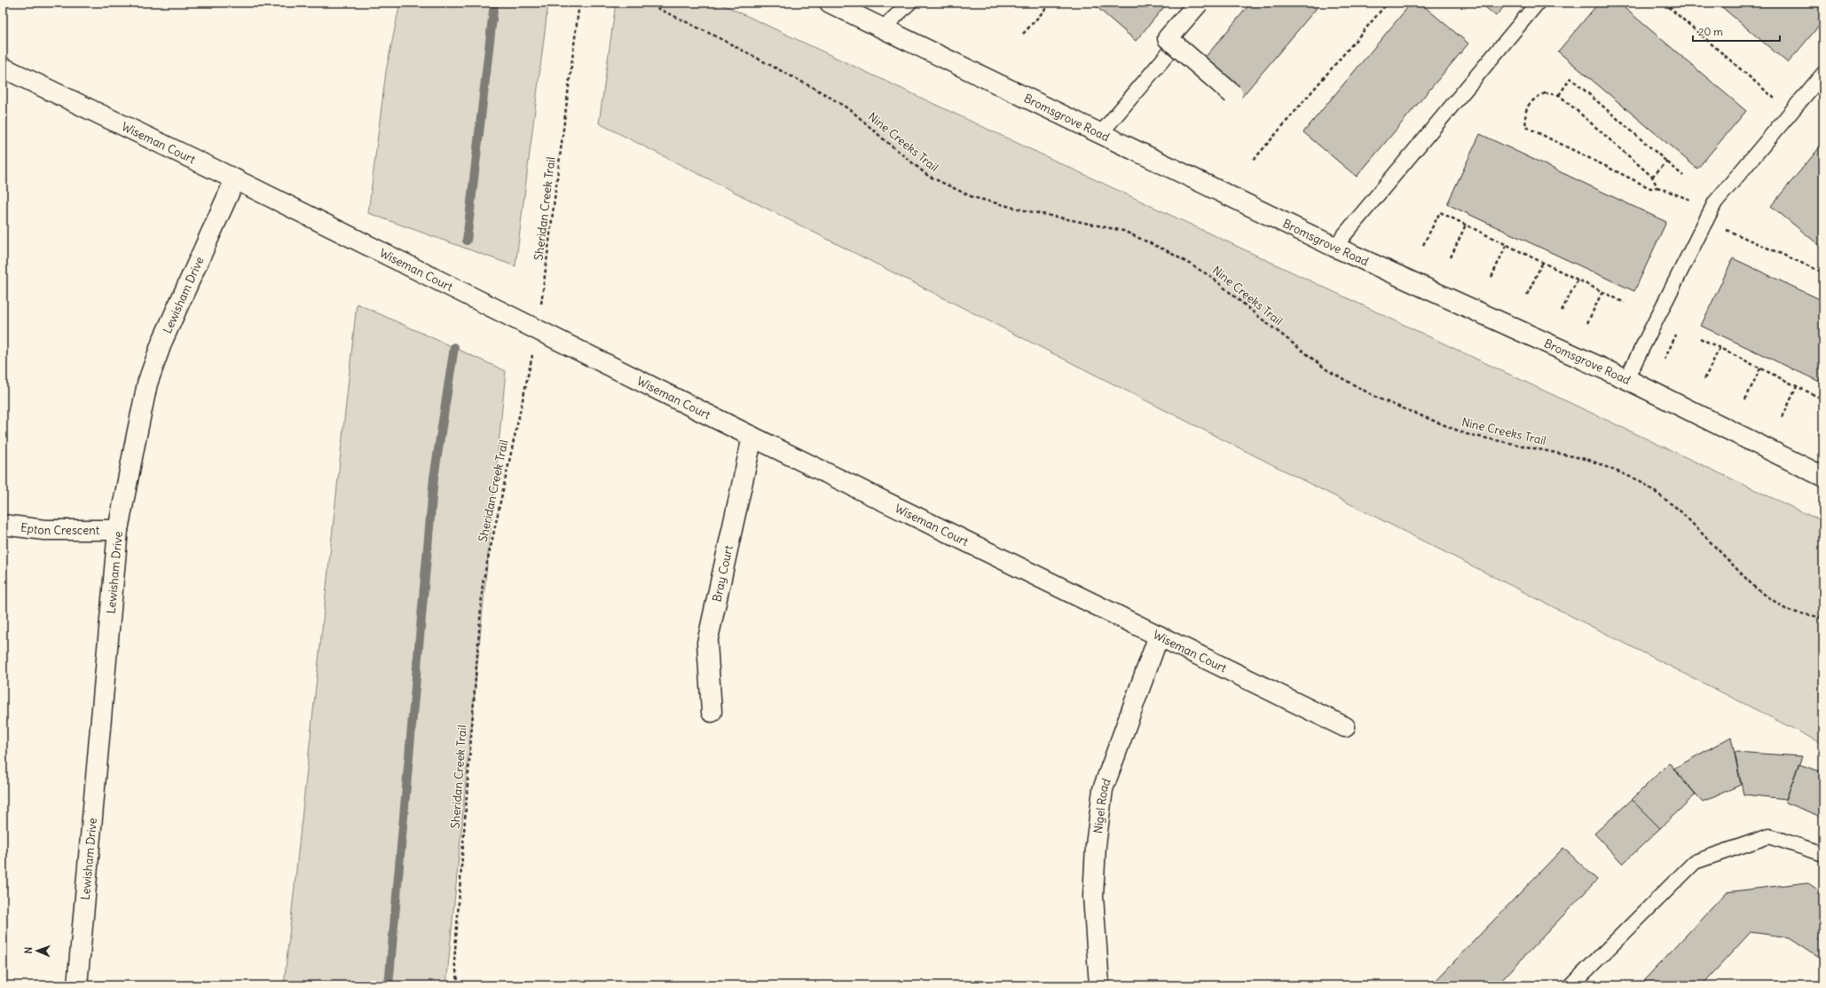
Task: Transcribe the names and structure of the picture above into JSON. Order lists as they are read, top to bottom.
{
  "streets": {
    "street": [
      "Bromsgrove Road",
      "Wiseman Court",
      "Lewisham Drive",
      "Epton Crescent",
      "Bray Court",
      "Nigel Road"
    ],
    "path": ["Nine Creeks Trail", "Sheridan Creek Trail"]
  },
  "crossings": [
    ["Wiseman Court", "Sheridan Creek Trail"],
    ["Wiseman Court", "Lewisham Drive"],
    ["Wiseman Court", "Bray Court"],
    ["Wiseman Court", "Nigel Road"],
    ["Lewisham Drive", "Epton Crescent"]
  ],
  "scale_bar": "20 m",
  "north": "left"
}
